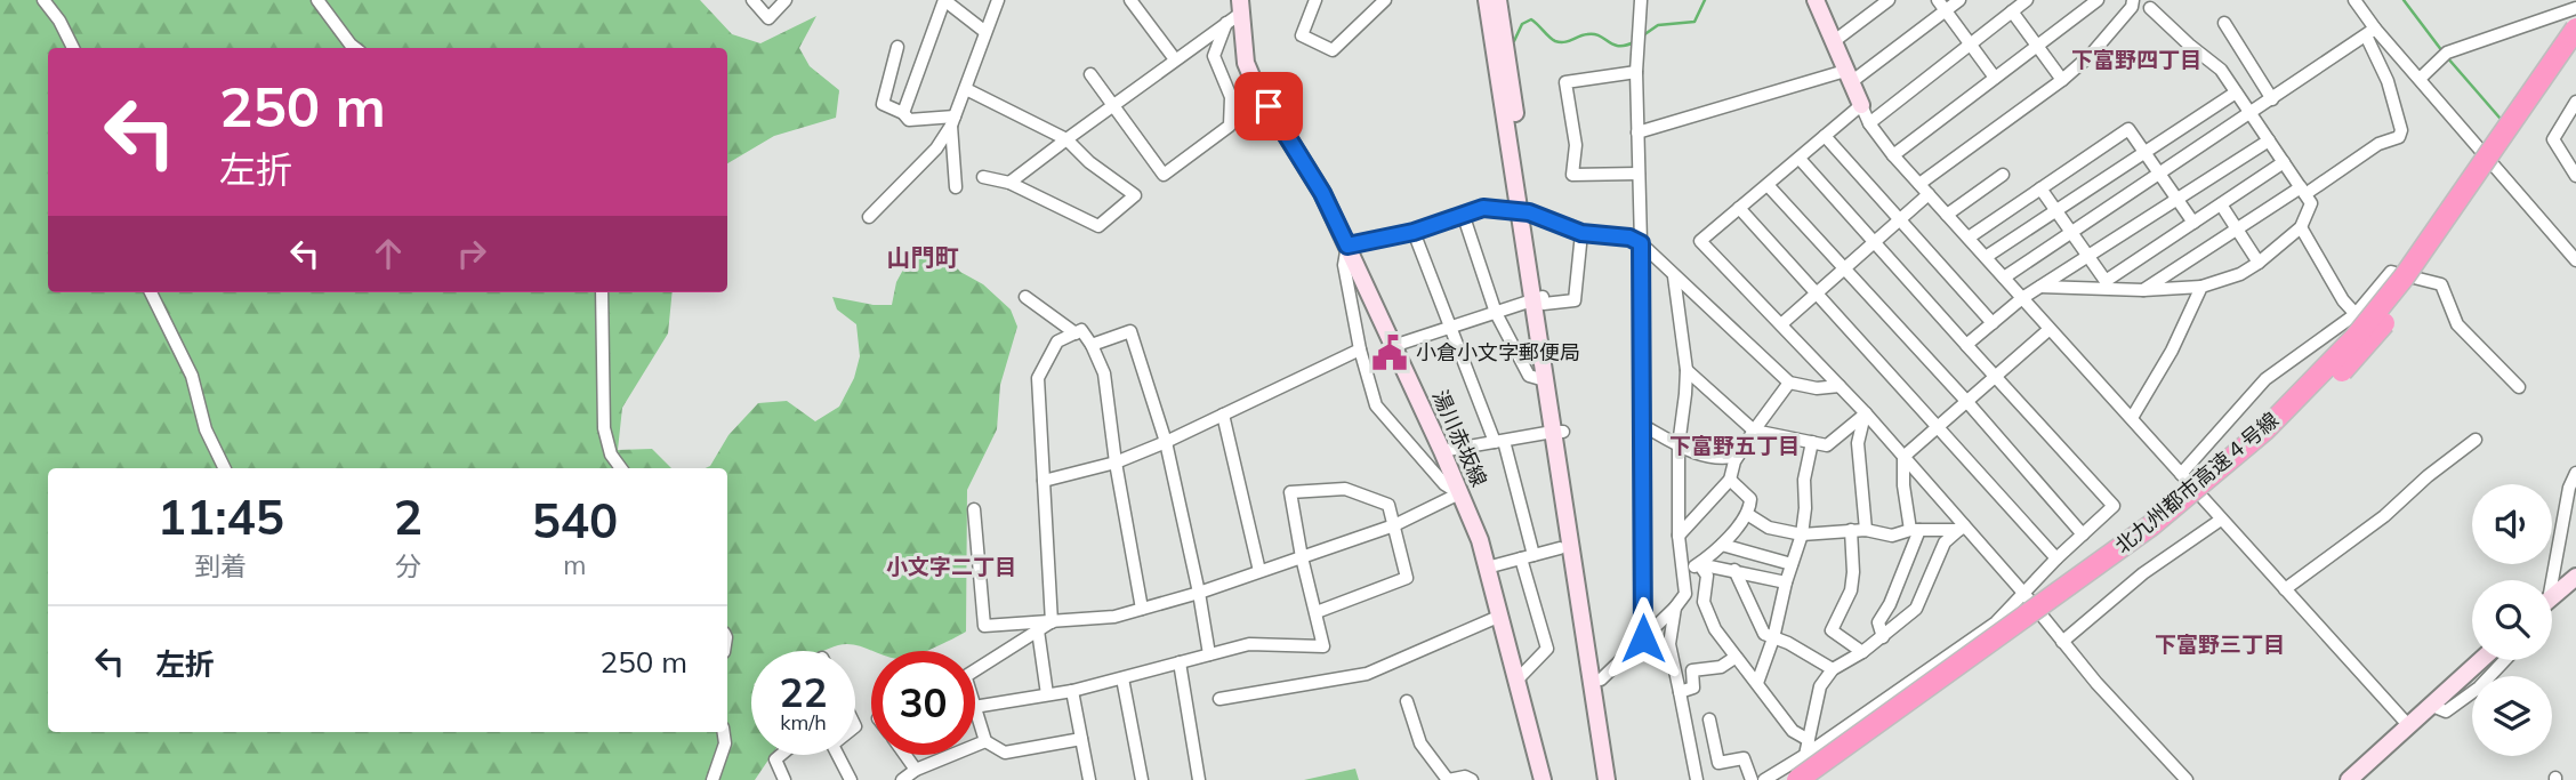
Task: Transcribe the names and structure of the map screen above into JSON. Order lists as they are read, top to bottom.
{
  "streets": {
    "highway": ["北九州都市高速４号線"],
    "street": ["湯川赤坂線"]
  },
  "districts": [
    "下富野四丁目",
    "山門町",
    "下富野五丁目",
    "小文字二丁目",
    "下富野三丁目"
  ],
  "places": {
    "public building": ["小倉小文字郵便局"]
  },
  "page": {
    "turn": ["250 m", "左折"],
    "eta": [
      "11:45",
      "到着",
      "2",
      "分",
      "540",
      "m"
    ],
    "list": [
      {
        "name": "左折",
        "value": "250 m"
      }
    ],
    "speed": "22 km/h",
    "limit": "30"
  }
}
